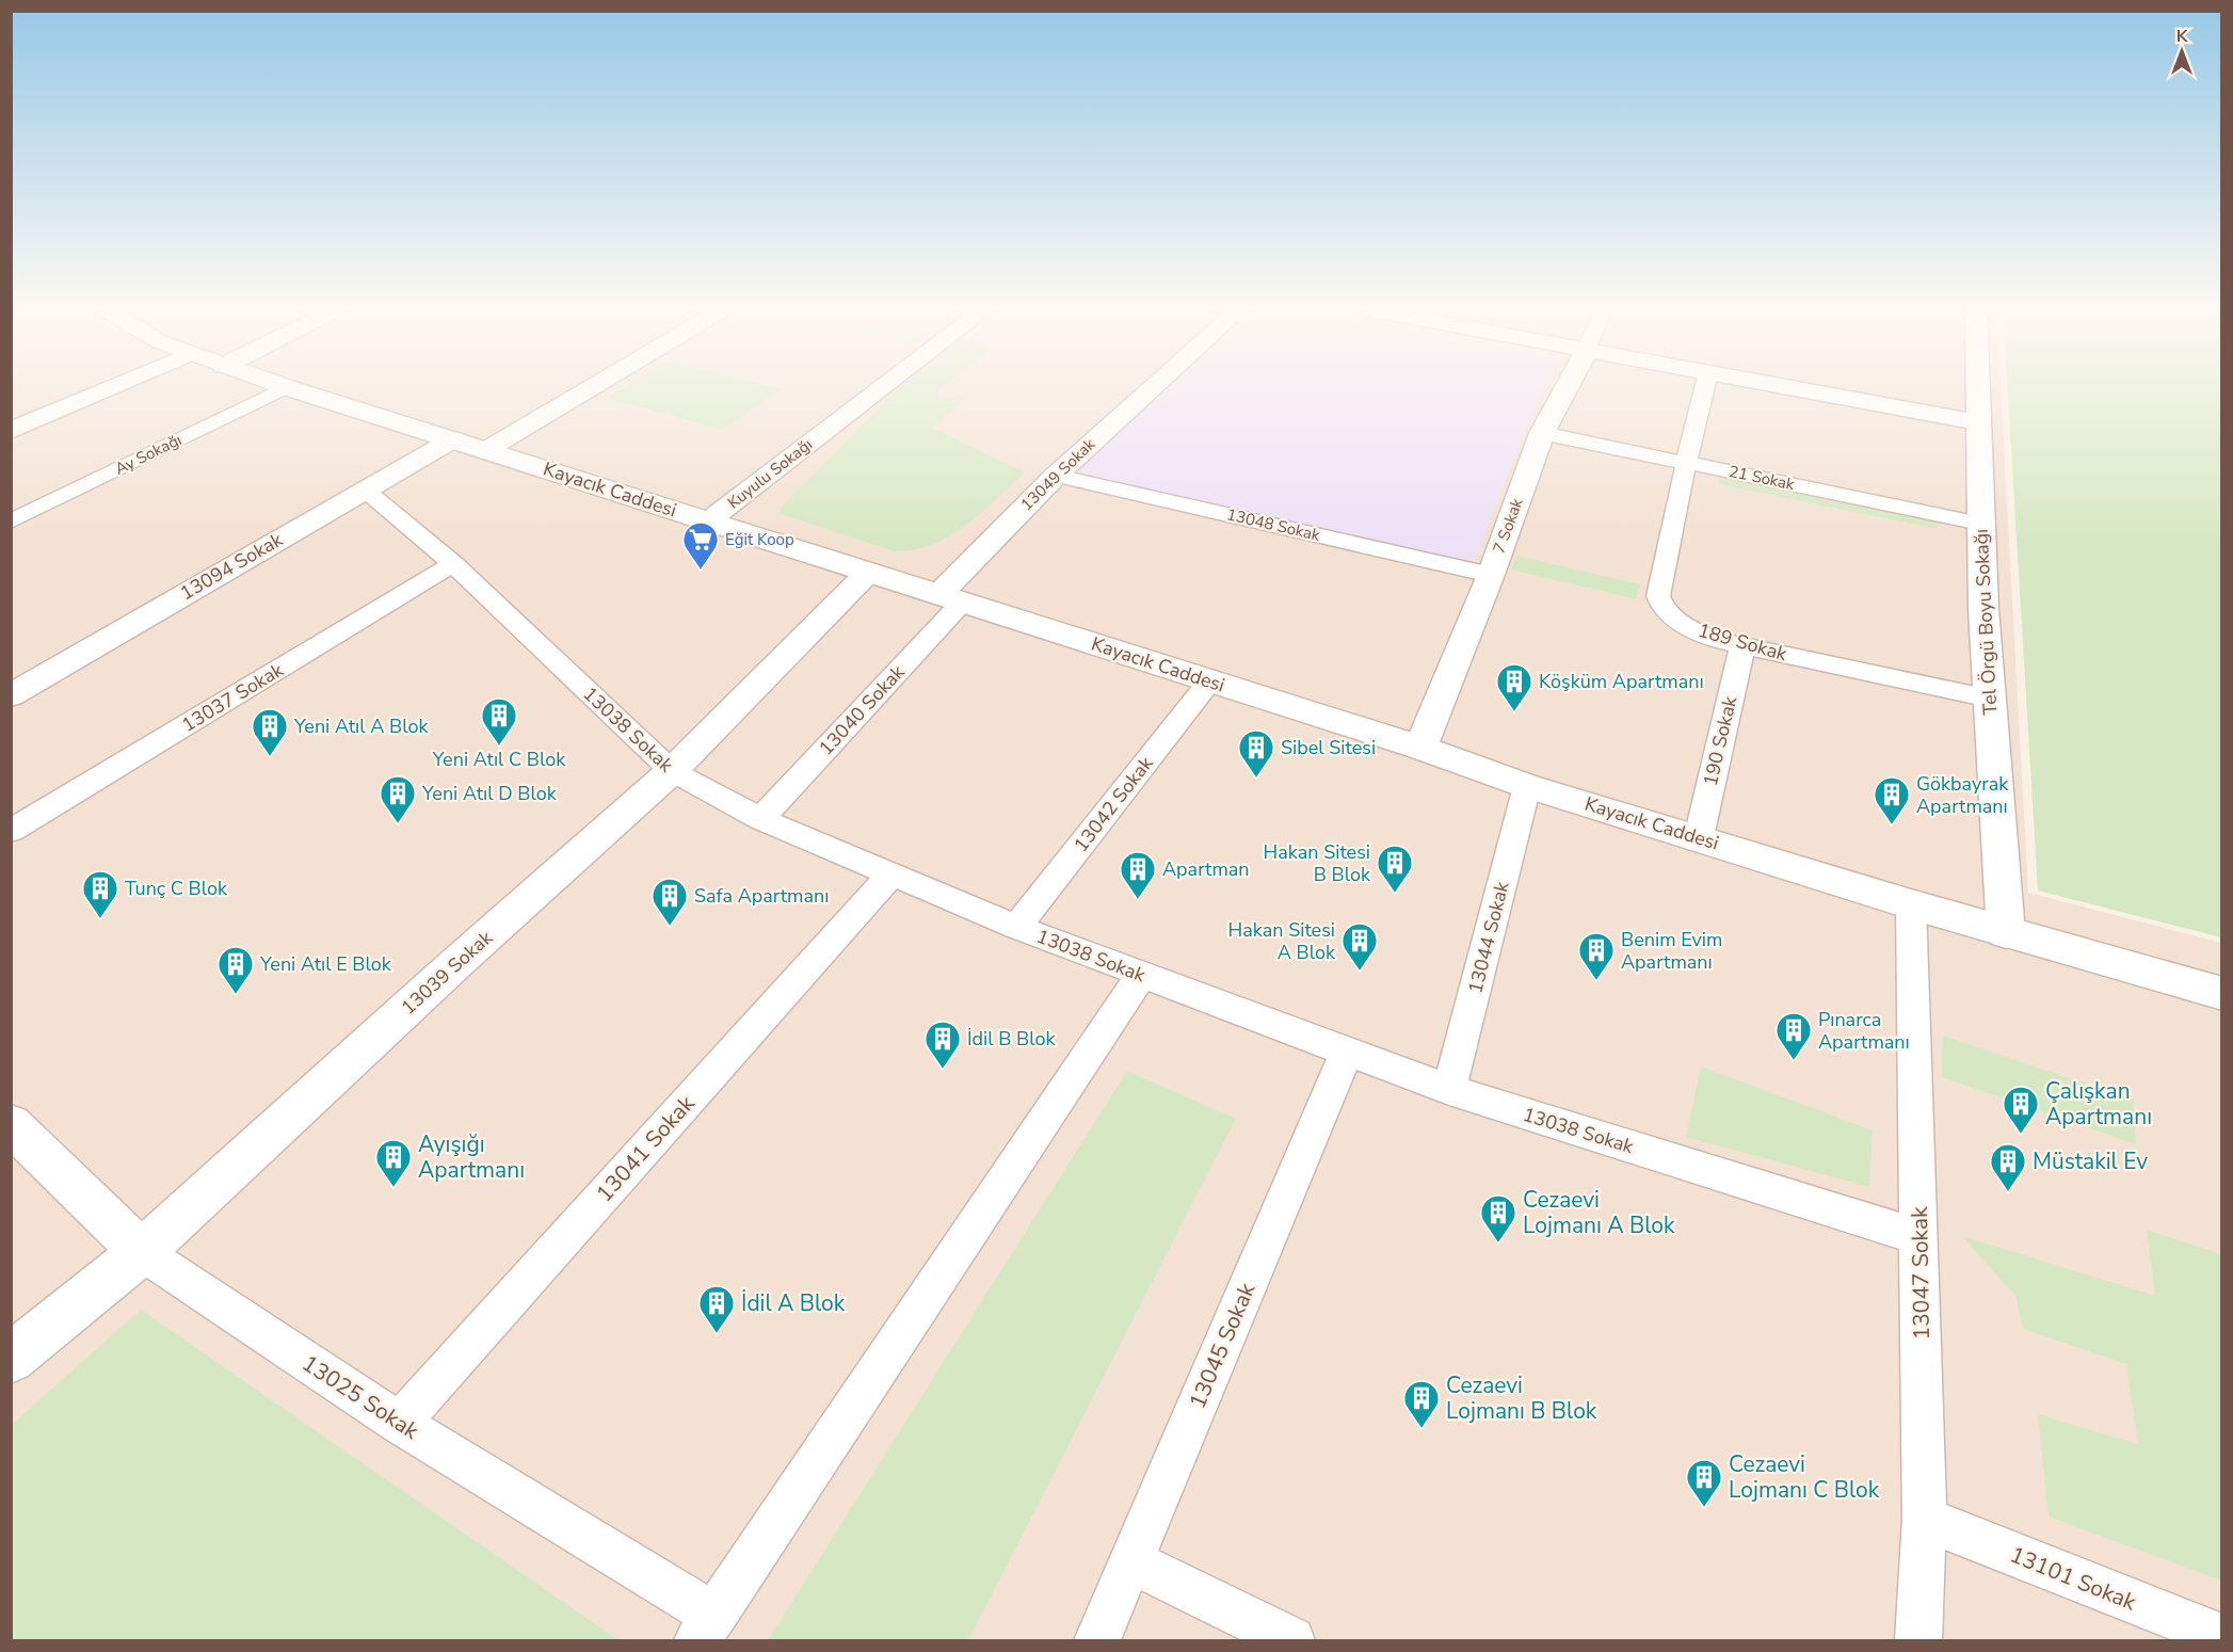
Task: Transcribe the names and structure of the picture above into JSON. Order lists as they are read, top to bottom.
{
  "streets": {
    "street": [
      "Kuyulu Sokağı",
      "13049 Sokak",
      "Kayacık Caddesi",
      "7 Sokak",
      "13094 Sokak",
      "Tel Örgü Boyu Sokağı",
      "13039 Sokak",
      "13025 Sokak"
    ],
    "lane": [
      "Ay Sokağı",
      "21 Sokak",
      "13048 Sokak",
      "189 Sokak",
      "13037 Sokak",
      "13040 Sokak",
      "13038 Sokak",
      "190 Sokak",
      "13042 Sokak",
      "13044 Sokak",
      "13041 Sokak",
      "13047 Sokak",
      "13045 Sokak",
      "13101 Sokak"
    ]
  },
  "crossings": [
    ["Ay Sokağı", "Kayacık Caddesi"],
    ["Kuyulu Sokağı", "Kayacık Caddesi"],
    ["13049 Sokak", "Kayacık Caddesi"],
    ["13049 Sokak", "13048 Sokak"],
    ["13049 Sokak", "13040 Sokak"],
    ["21 Sokak", "7 Sokak"],
    ["21 Sokak", "Tel Örgü Boyu Sokağı"],
    ["21 Sokak", "189 Sokak"],
    ["Kayacık Caddesi", "7 Sokak"],
    ["Kayacık Caddesi", "13094 Sokak"],
    ["Kayacık Caddesi", "Tel Örgü Boyu Sokağı"],
    ["Kayacık Caddesi", "13040 Sokak"],
    ["Kayacık Caddesi", "190 Sokak"],
    ["Kayacık Caddesi", "13042 Sokak"],
    ["Kayacık Caddesi", "13044 Sokak"],
    ["Kayacık Caddesi", "13039 Sokak"],
    ["Kayacık Caddesi", "13047 Sokak"],
    ["13048 Sokak", "7 Sokak"],
    ["13094 Sokak", "13038 Sokak"],
    ["Tel Örgü Boyu Sokağı", "189 Sokak"],
    ["189 Sokak", "190 Sokak"],
    ["13037 Sokak", "13038 Sokak"],
    ["13040 Sokak", "13038 Sokak"],
    ["13038 Sokak", "13042 Sokak"],
    ["13038 Sokak", "13044 Sokak"],
    ["13038 Sokak", "13039 Sokak"],
    ["13038 Sokak", "13041 Sokak"],
    ["13038 Sokak", "13047 Sokak"],
    ["13038 Sokak", "13045 Sokak"],
    ["13039 Sokak", "13025 Sokak"],
    ["13041 Sokak", "13025 Sokak"],
    ["13047 Sokak", "13101 Sokak"]
  ],
  "places": {
    "supermarket": ["Eğit Koop"],
    "building": [
      "Köşküm Apartmanı",
      "Yeni Atıl C Blok",
      "Yeni Atıl A Blok",
      "Sibel Sitesi",
      "Yeni Atıl D Blok",
      "Gökbayrak Apartmanı",
      "Hakan Sitesi B Blok",
      "Apartman",
      "Tunç C Blok",
      "Safa Apartmanı",
      "Hakan Sitesi A Blok",
      "Benim Evim Apartmanı",
      "Yeni Atıl E Blok",
      "Pınarca Apartmanı",
      "İdil B Blok",
      "Çalışkan Apartmanı",
      "Ayışığı Apartmanı",
      "Müstakil Ev",
      "Cezaevi Lojmanı A Blok",
      "İdil A Blok",
      "Cezaevi Lojmanı B Blok",
      "Cezaevi Lojmanı C Blok"
    ]
  },
  "north": "top"
}
